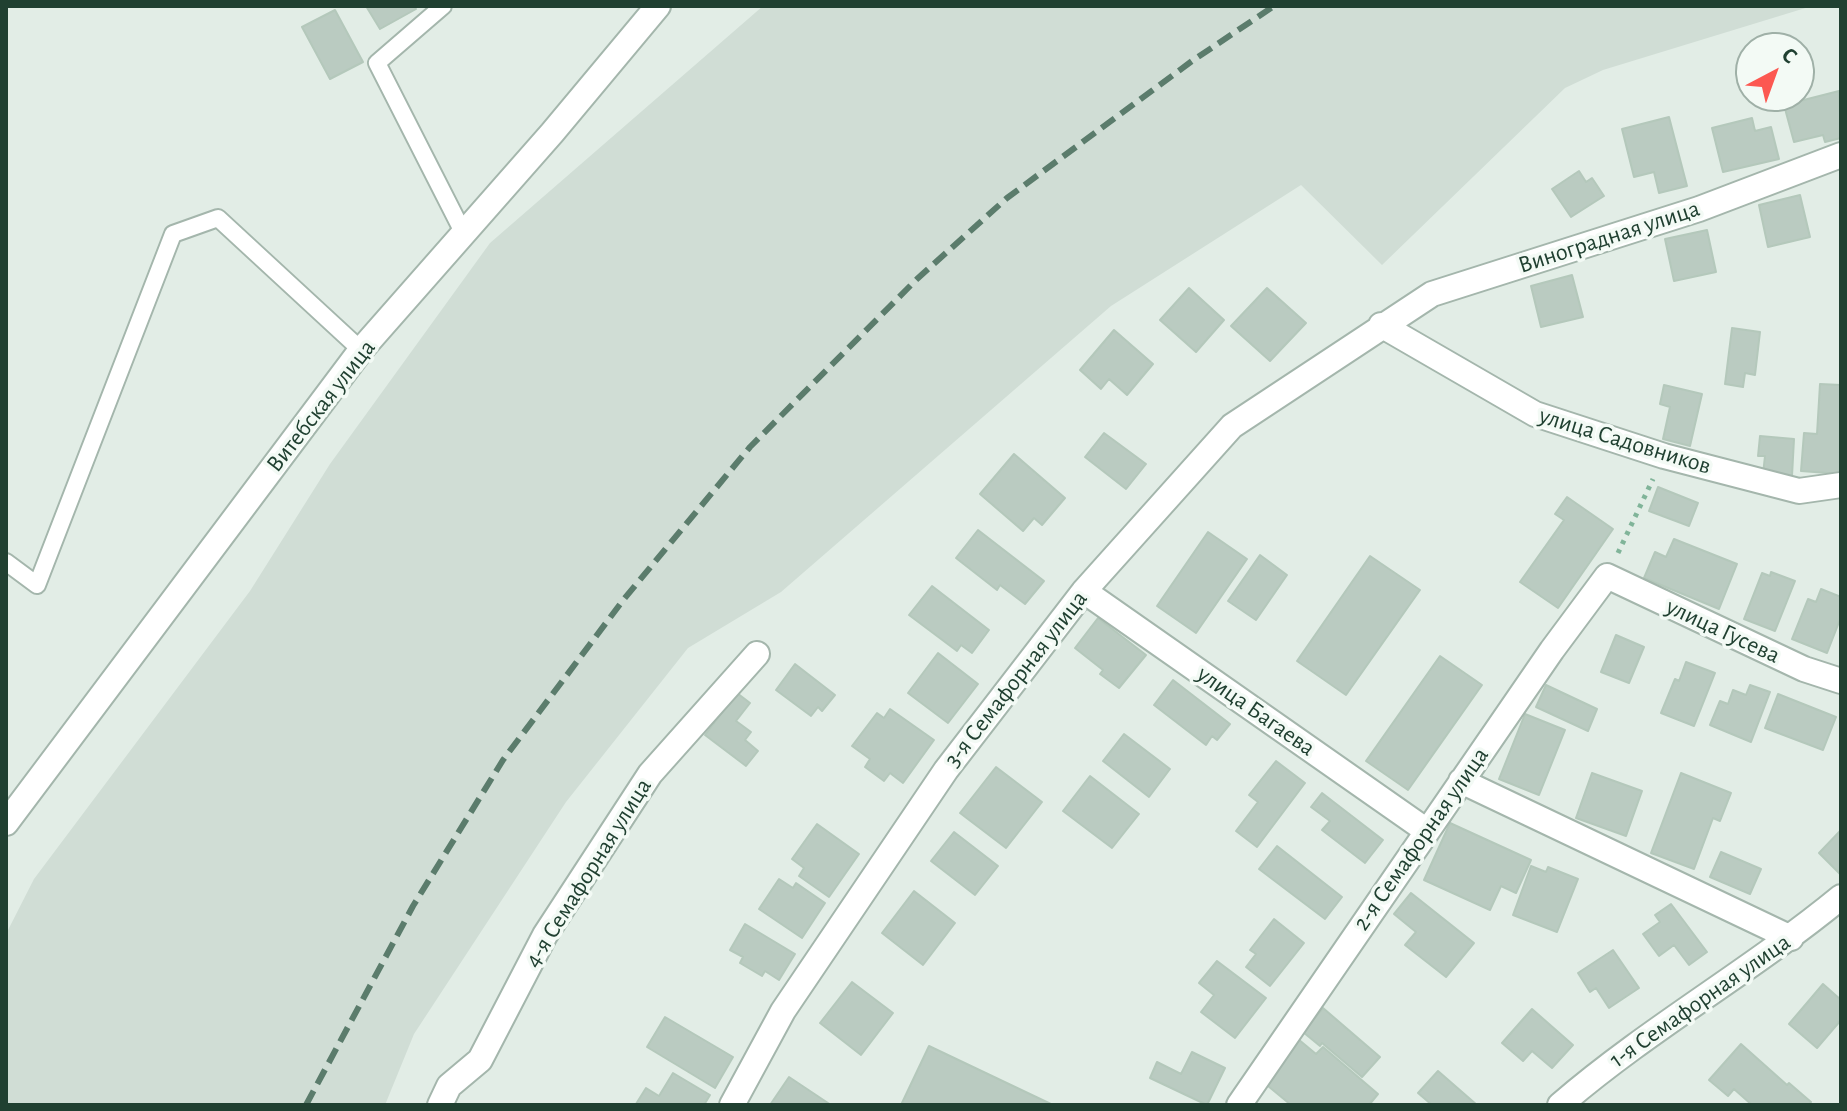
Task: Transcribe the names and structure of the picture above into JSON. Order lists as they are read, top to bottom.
{
  "streets": {
    "street": [
      "Виноградная улица",
      "Витебская улица",
      "улица Садовников",
      "улица Гусева",
      "3-я Семафорная улица",
      "улица Багаева",
      "2-я Семафорная улица",
      "4-я Семафорная улица",
      "1-я Семафорная улица"
    ]
  },
  "crossings": [
    ["Виноградная улица", "улица Садовников"],
    ["Виноградная улица", "3-я Семафорная улица"],
    ["улица Садовников", "3-я Семафорная улица"],
    ["улица Гусева", "2-я Семафорная улица"],
    ["3-я Семафорная улица", "улица Багаева"],
    ["улица Багаева", "2-я Семафорная улица"]
  ],
  "north": "top right"
}
